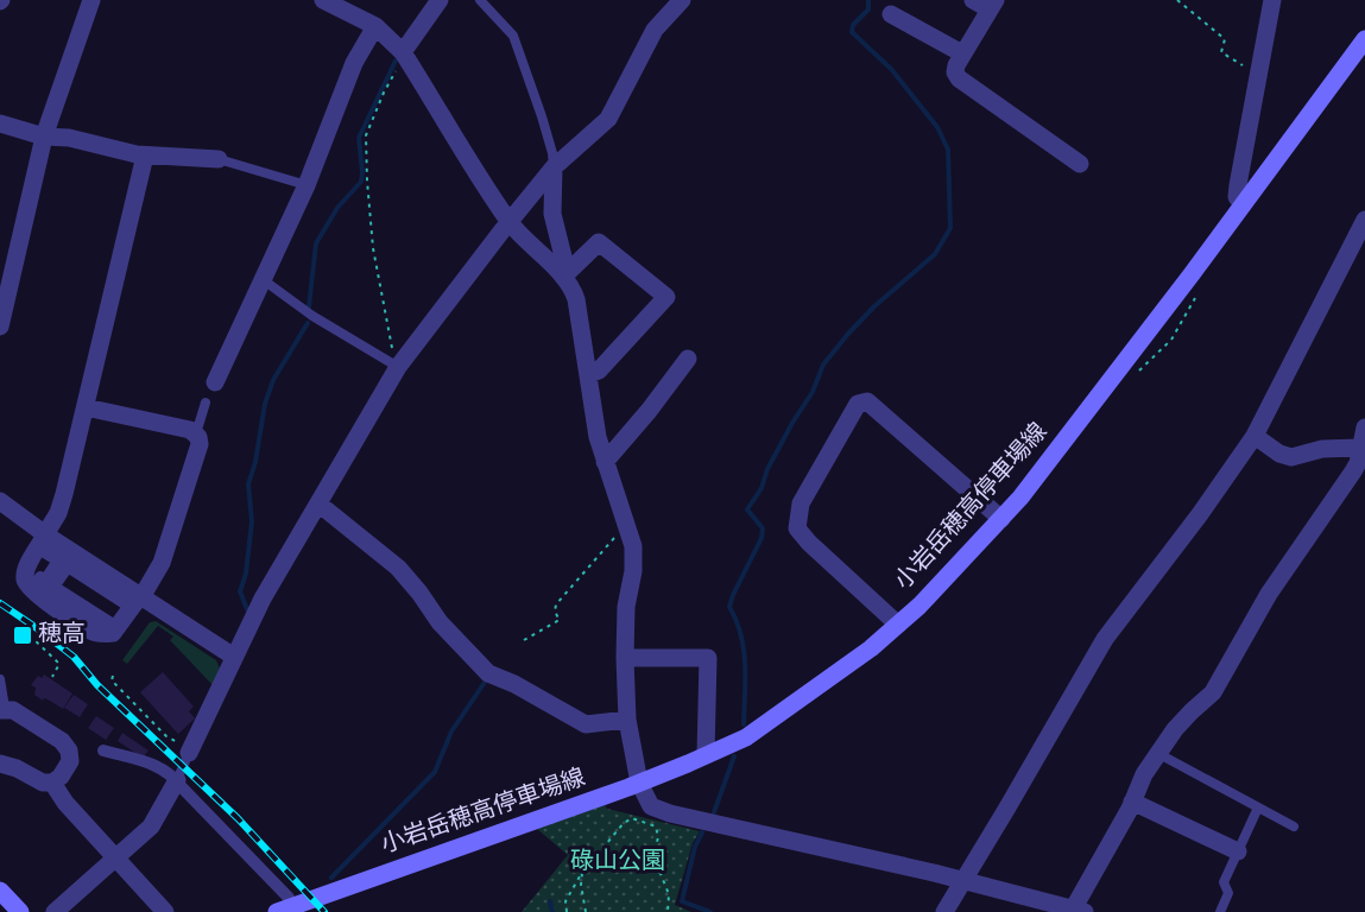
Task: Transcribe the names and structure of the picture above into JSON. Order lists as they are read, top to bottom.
{
  "streets": {
    "main road": ["小岩岳穂高停車場線"]
  },
  "parks": ["碌山公園"],
  "places": {
    "transit": ["穂高"]
  }
}
